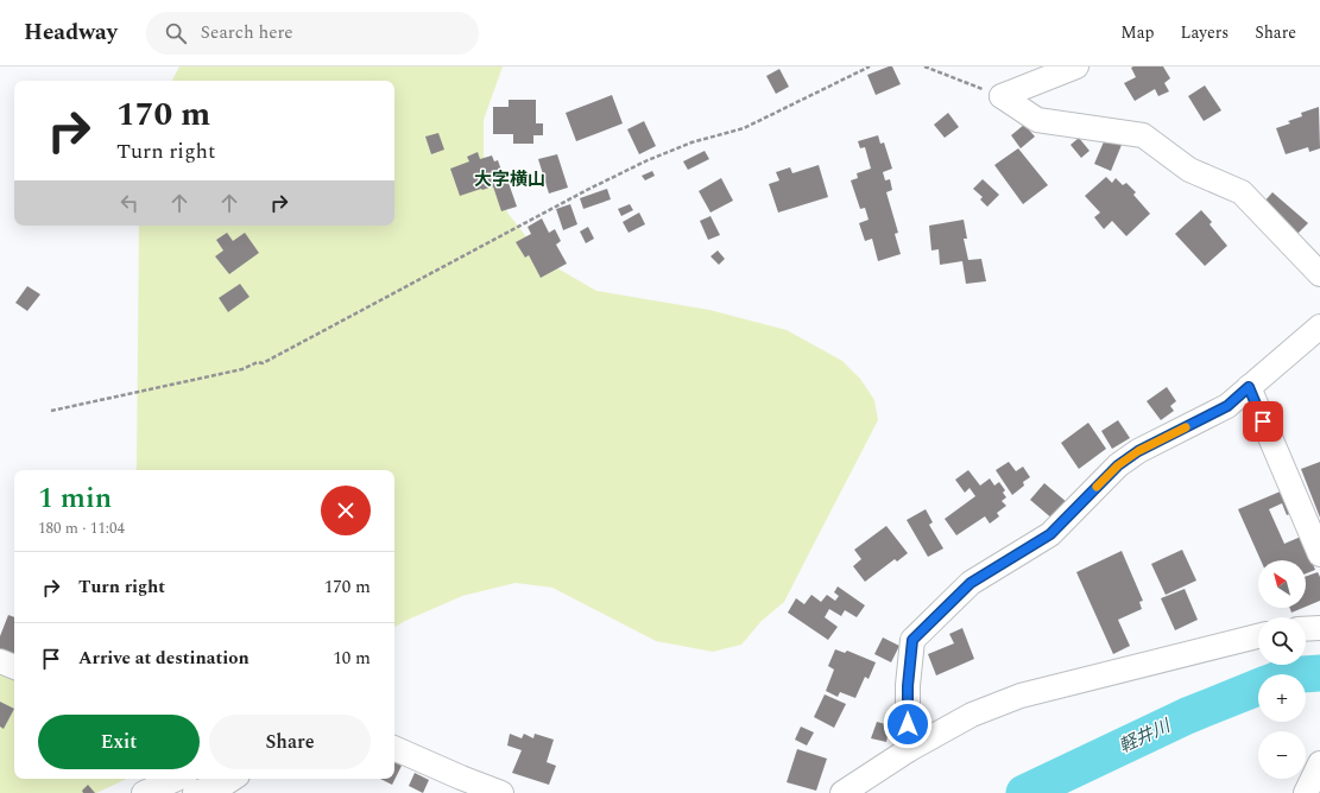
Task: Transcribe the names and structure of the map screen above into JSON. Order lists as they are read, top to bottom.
{
  "districts": ["大字横山"],
  "water": ["軽井川"],
  "north": "top left",
  "page": {
    "header": "Headway",
    "search": "Search here",
    "nav": ["Map", "Layers", "Share"],
    "turn": ["170 m", "Turn right"],
    "heading": ["1 min", "180 m · 11:04"],
    "list": [
      {
        "name": "Turn right",
        "value": "170 m"
      },
      {
        "name": "Arrive at destination",
        "value": "10 m"
      }
    ],
    "map_buttons": ["+", "−"],
    "buttons": ["Exit", "Share"]
  }
}
